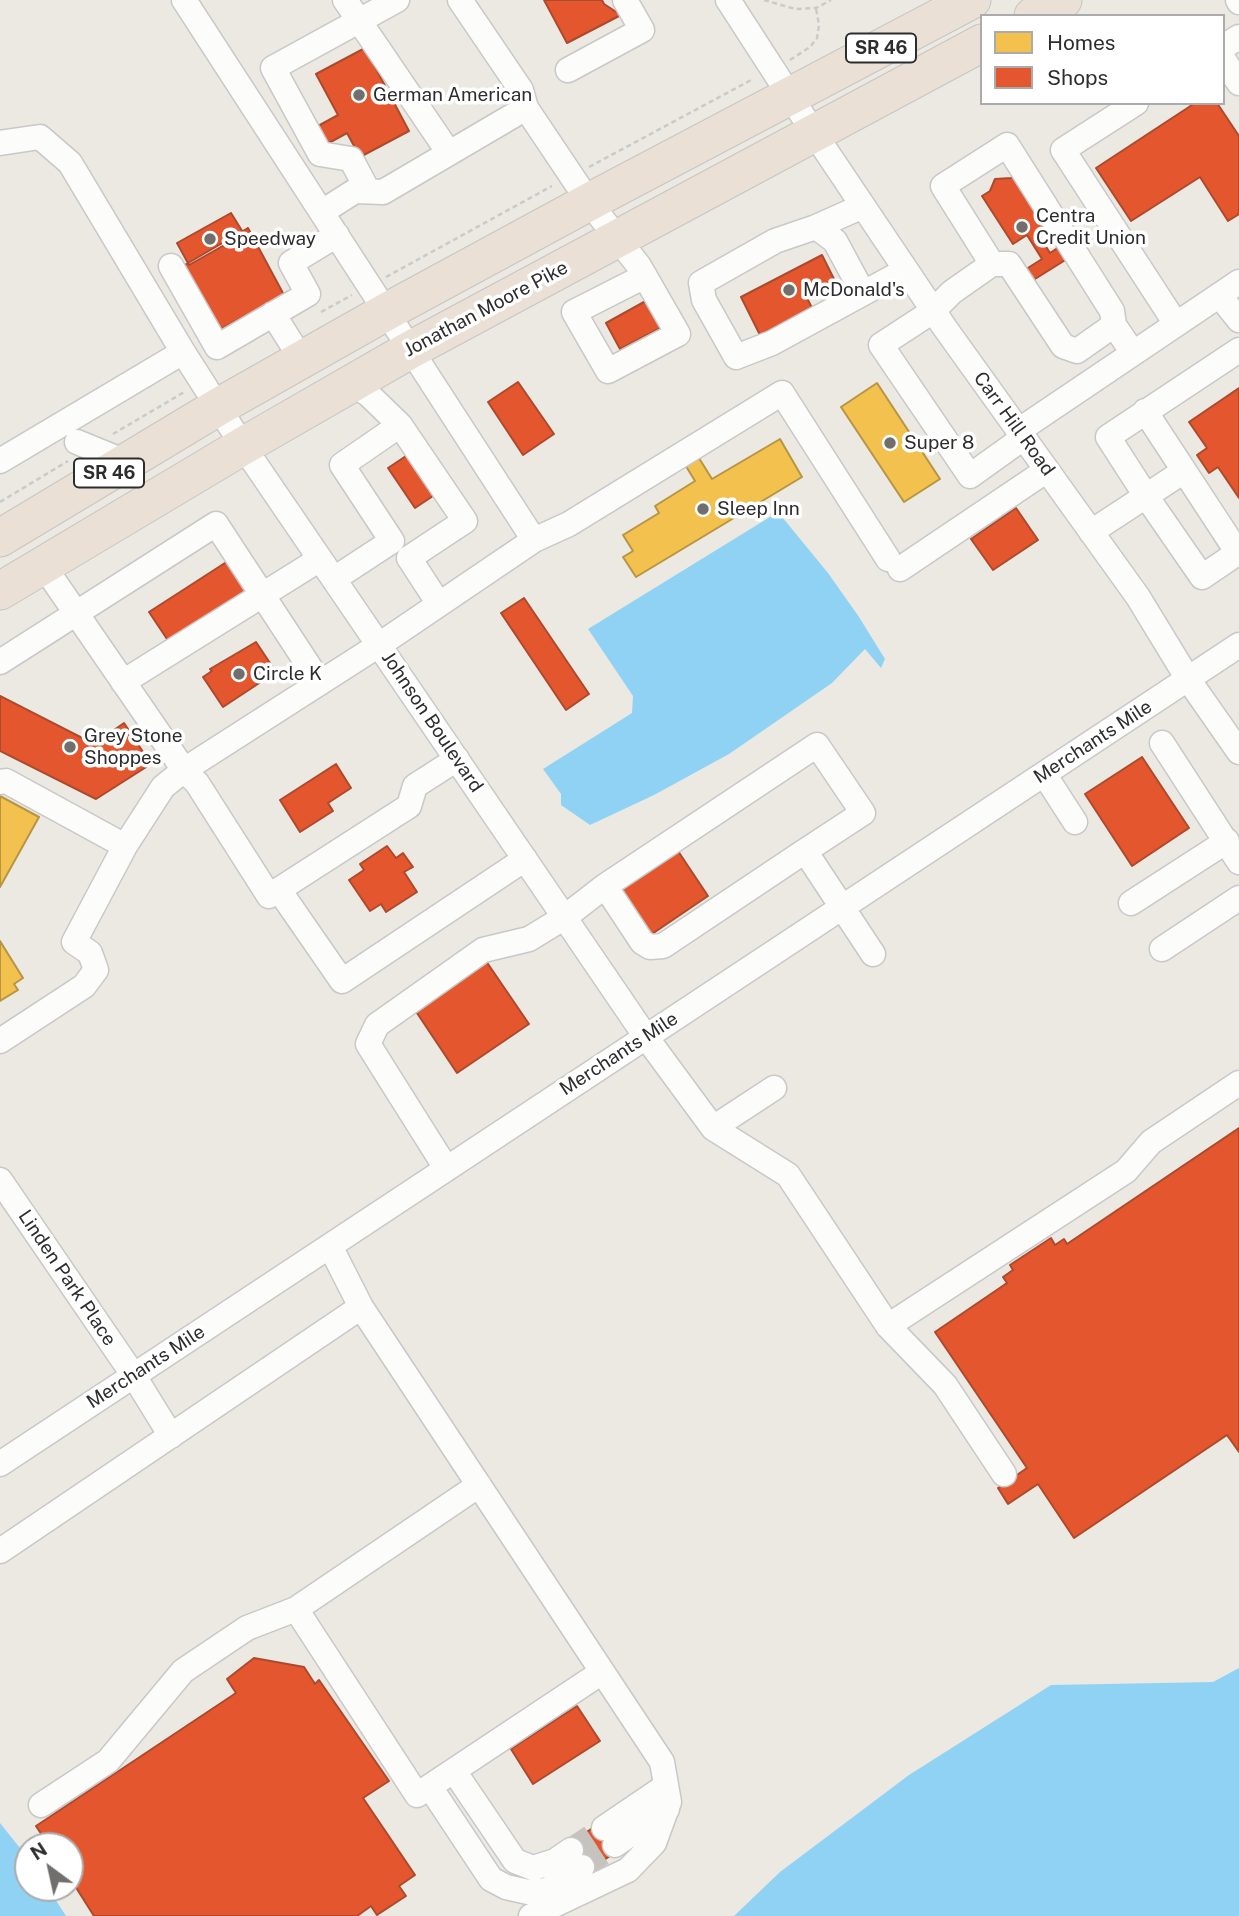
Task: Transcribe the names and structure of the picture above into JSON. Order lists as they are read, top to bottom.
{
  "streets": {
    "highway": ["SR 46", "Jonathan Moore Pike"],
    "street": [
      "Carr Hill Road",
      "Johnson Boulevard",
      "Merchants Mile",
      "Linden Park Place"
    ]
  },
  "crossings": [
    ["SR 46", "Carr Hill Road"],
    ["SR 46", "Johnson Boulevard"],
    ["Jonathan Moore Pike", "Carr Hill Road"],
    ["Jonathan Moore Pike", "Johnson Boulevard"],
    ["Carr Hill Road", "Merchants Mile"],
    ["Johnson Boulevard", "Merchants Mile"],
    ["Merchants Mile", "Linden Park Place"]
  ],
  "places": [
    "German American",
    "Centra Credit Union",
    "Speedway",
    "McDonald's",
    "Super 8",
    "Sleep Inn",
    "Circle K",
    "Grey Stone Shoppes"
  ],
  "legend": ["Homes", "Shops"],
  "north": "top left"
}
